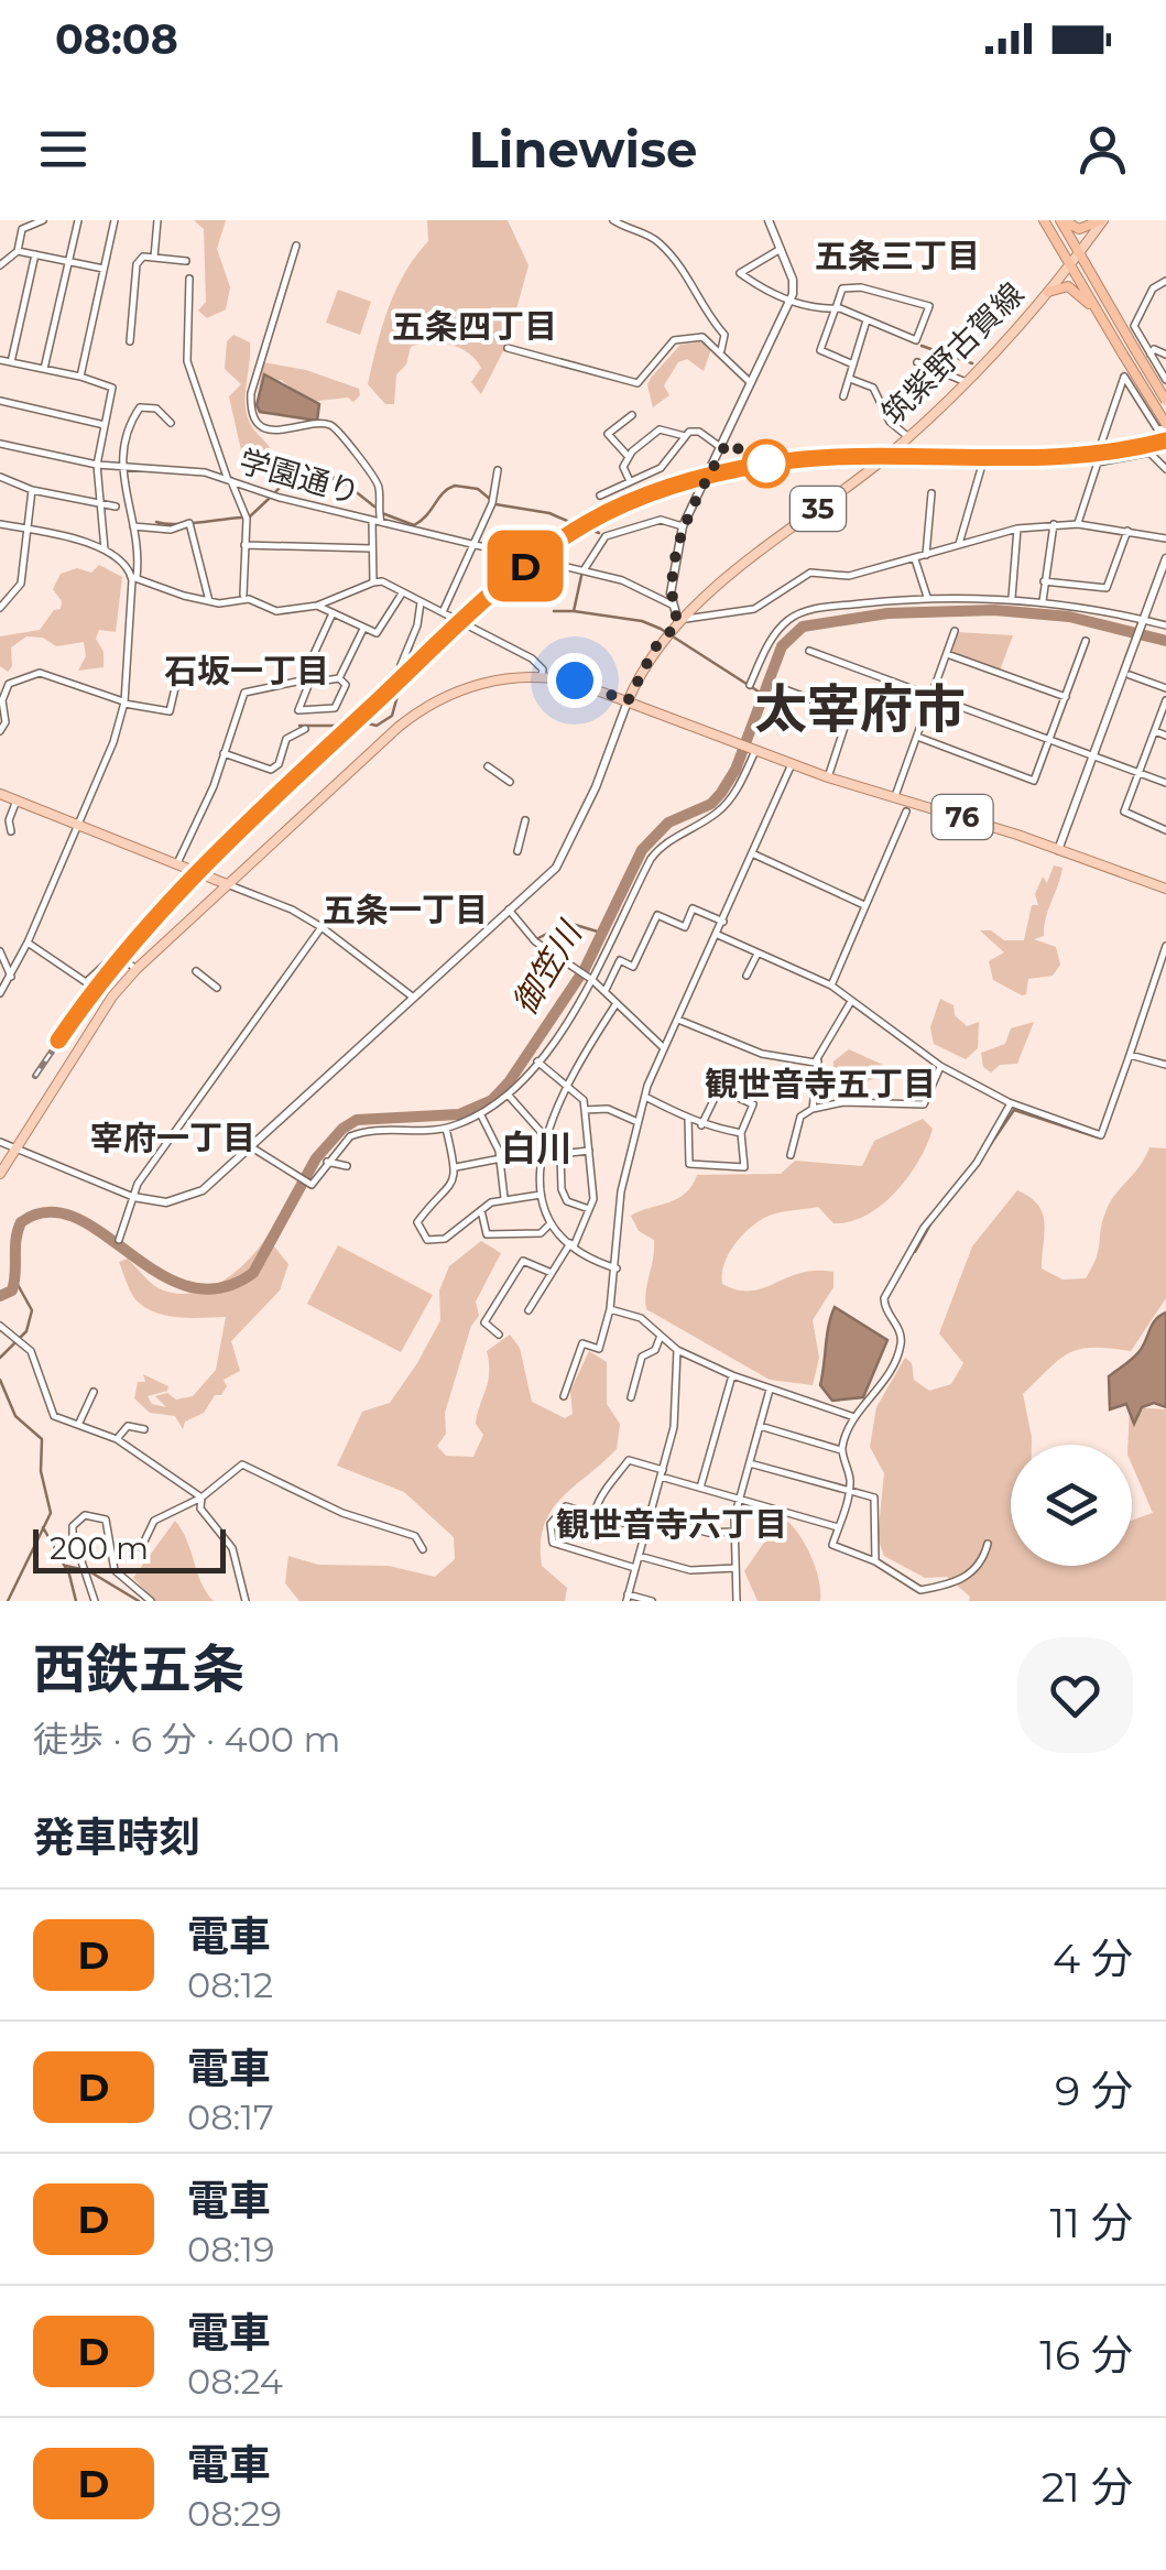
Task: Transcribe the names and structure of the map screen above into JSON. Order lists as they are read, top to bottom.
{
  "streets": {
    "main road": ["筑紫野古賀線", "35", "76"],
    "street": ["学園通り"]
  },
  "crossings": [
    ["筑紫野古賀線", "76"]
  ],
  "districts": [
    "五条三丁目",
    "五条四丁目",
    "石坂一丁目",
    "太宰府市",
    "五条一丁目",
    "観世音寺五丁目",
    "宰府一丁目",
    "白川",
    "観世音寺六丁目"
  ],
  "water": ["御笠川"],
  "scale_bar": "200 m",
  "page": {
    "status": "08:08",
    "header": "Linewise",
    "on_map": "D",
    "scale": "200 m",
    "heading": [
      ["西鉄五条", "徒歩 · 6 分 · 400 m"],
      "発車時刻"
    ],
    "list": [
      {
        "mark": "D",
        "name": "電車",
        "note": "08:12",
        "value": "4 分"
      },
      {
        "mark": "D",
        "name": "電車",
        "note": "08:17",
        "value": "9 分"
      },
      {
        "mark": "D",
        "name": "電車",
        "note": "08:19",
        "value": "11 分"
      },
      {
        "mark": "D",
        "name": "電車",
        "note": "08:24",
        "value": "16 分"
      },
      {
        "mark": "D",
        "name": "電車",
        "note": "08:29",
        "value": "21 分"
      }
    ]
  }
}
